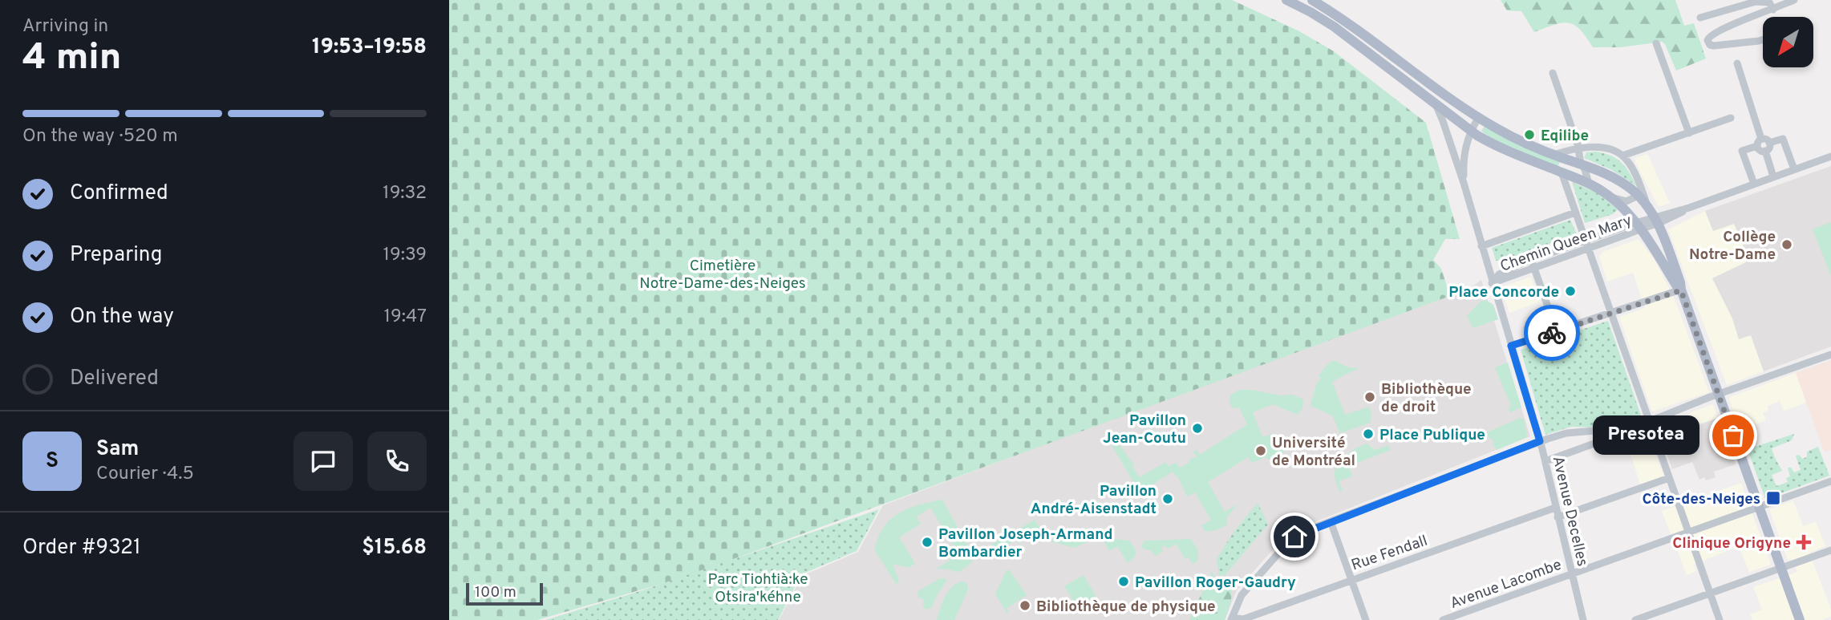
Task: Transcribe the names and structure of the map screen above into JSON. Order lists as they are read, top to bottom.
{
  "streets": {
    "street": [
      "Chemin Queen Mary",
      "Avenue Decelles",
      "Rue Fendall",
      "Avenue Lacombe"
    ]
  },
  "crossings": [
    ["Chemin Queen Mary", "Avenue Decelles"],
    ["Avenue Decelles", "Rue Fendall"],
    ["Avenue Decelles", "Avenue Lacombe"]
  ],
  "parks": ["Cimetière Notre-Dame-des-Neiges", "Parc Tiohtià:ke Otsira'kéhne"],
  "places": {
    "other": [
      "Eqilibe",
      "Collège Notre-Dame",
      "Place Concorde",
      "Bibliothèque de droit",
      "Pavillon Jean-Coutu",
      "Place Publique",
      "Presotea",
      "Université de Montréal",
      "Pavillon André-Aisenstadt",
      "Pavillon Joseph-Armand Bombardier",
      "Pavillon Roger-Gaudry",
      "Bibliothèque de physique"
    ],
    "transit": ["Côte-des-Neiges"],
    "health": ["Clinique Origyne"]
  },
  "scale_bar": "100 m",
  "north": "bottom left",
  "page": {
    "heading": ["4 min", "Arriving in", "19:53–19:58"],
    "panel": [
      "Sam",
      "Courier · 4.5",
      "Order #9321",
      "$15.68"
    ],
    "bar": "On the way · 520 m",
    "list": [
      ["Confirmed", "19:32"],
      ["Preparing", "19:39"],
      ["On the way", "19:47"],
      "Delivered"
    ],
    "bubble": "Presotea",
    "round": "S",
    "scale": "100 m"
  }
}
